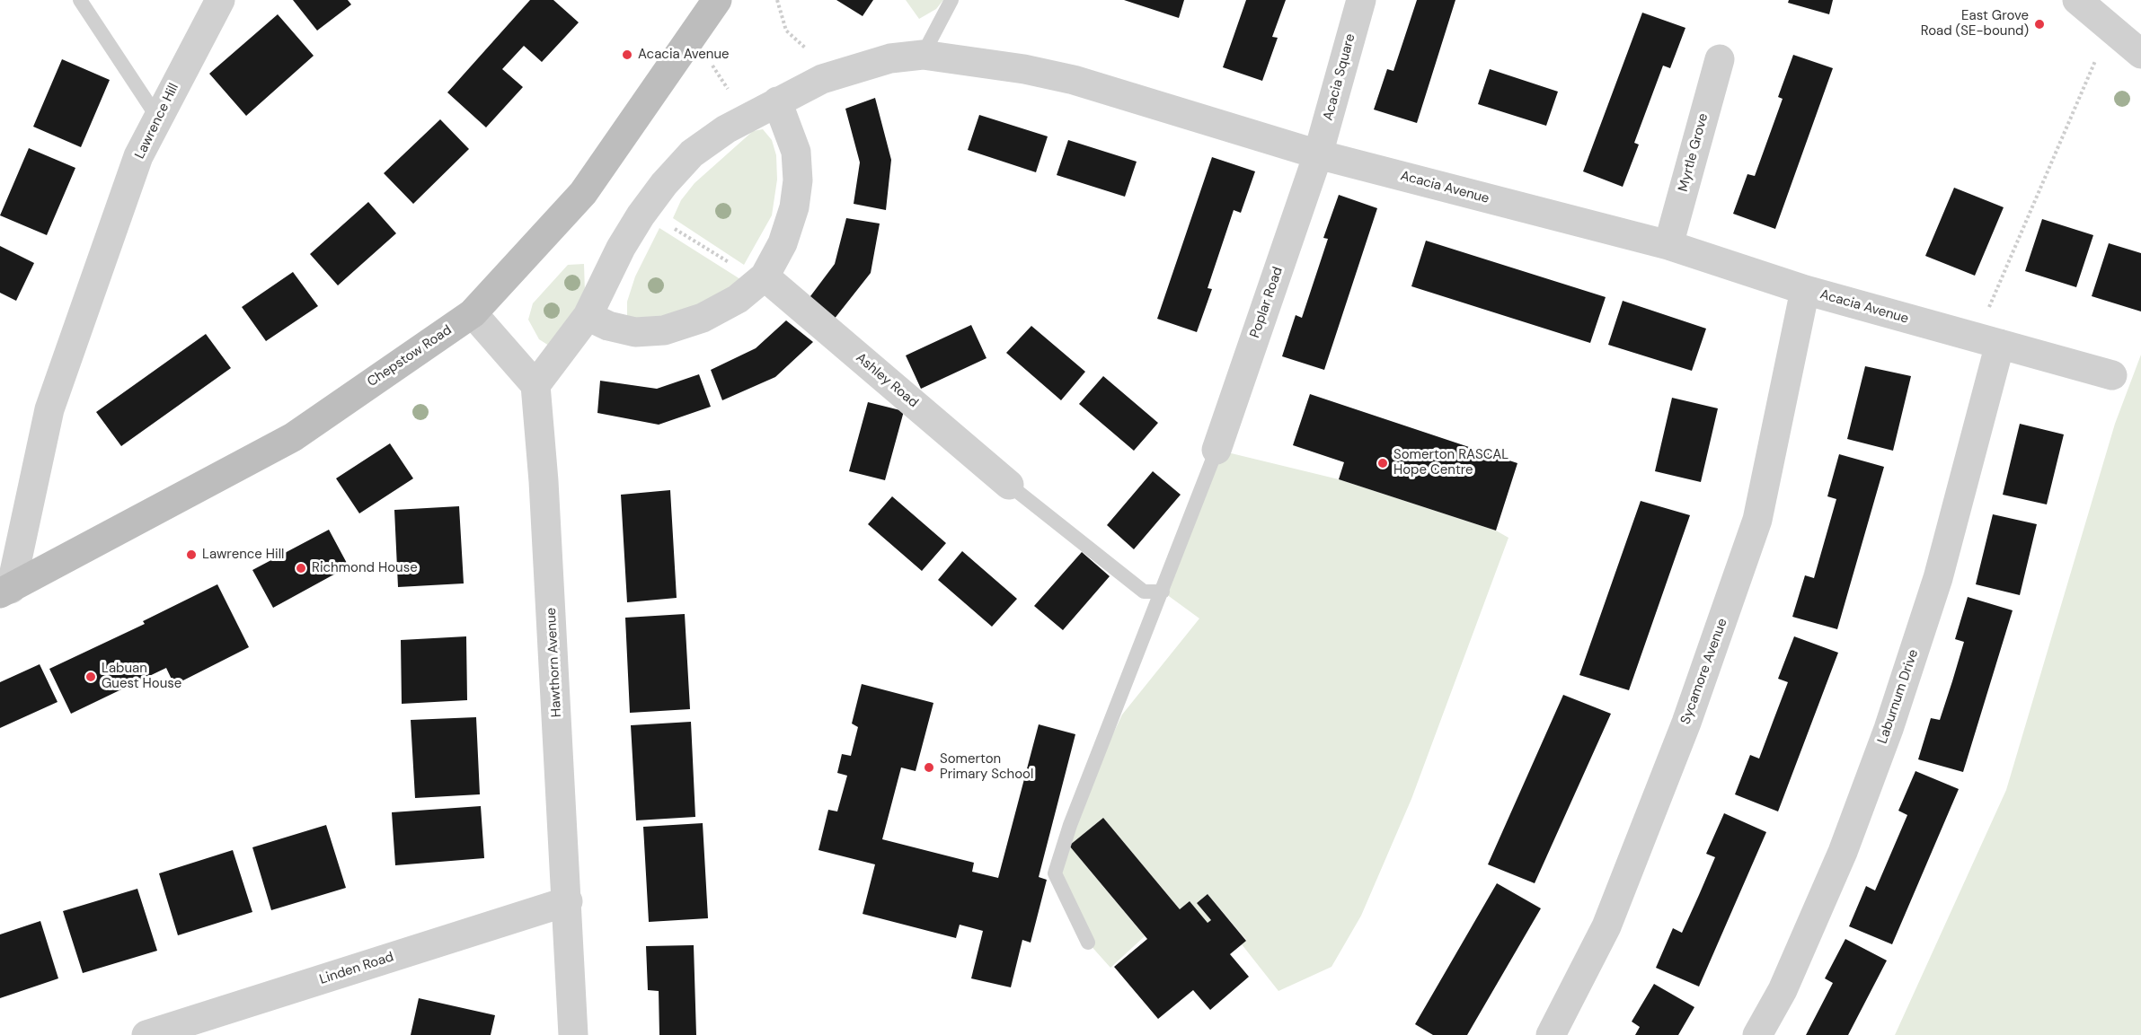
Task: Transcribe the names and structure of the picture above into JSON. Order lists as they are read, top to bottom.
{
  "streets": {
    "main road": ["Chepstow Road"],
    "street": [
      "Acacia Square",
      "Lawrence Hill",
      "Myrtle Grove",
      "Acacia Avenue",
      "Poplar Road",
      "Ashley Road",
      "Hawthorn Avenue",
      "Sycamore Avenue",
      "Laburnum Drive",
      "Linden Road"
    ]
  },
  "crossings": [
    ["Acacia Square", "Acacia Avenue"],
    ["Acacia Square", "Poplar Road"],
    ["Lawrence Hill", "Chepstow Road"],
    ["Myrtle Grove", "Acacia Avenue"],
    ["Acacia Avenue", "Poplar Road"],
    ["Acacia Avenue", "Hawthorn Avenue"],
    ["Acacia Avenue", "Sycamore Avenue"],
    ["Acacia Avenue", "Laburnum Drive"],
    ["Hawthorn Avenue", "Linden Road"]
  ],
  "places": [
    "East Grove Road (SE-bound)",
    "Acacia Avenue",
    "Somerton RASCAL Hope Centre",
    "Lawrence Hill",
    "Richmond House",
    "Labuan Guest House",
    "Somerton Primary School"
  ]
}
